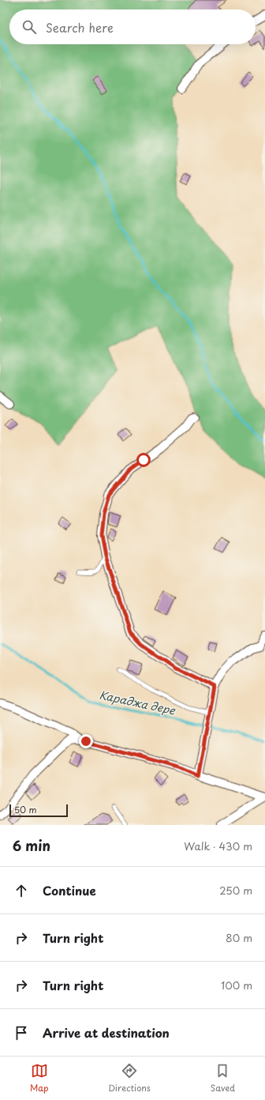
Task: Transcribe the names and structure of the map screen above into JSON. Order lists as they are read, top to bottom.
{
  "water": ["Караджа дере"],
  "scale_bar": "50 m",
  "page": {
    "search": "Search here",
    "scale": "50 m",
    "heading": ["6 min", "Walk · 430 m"],
    "list": [
      ["Continue", "250 m"],
      ["Turn right", "80 m"],
      ["Turn right", "100 m"],
      "Arrive at destination"
    ],
    "nav": ["Map", "Directions", "Saved"]
  }
}
